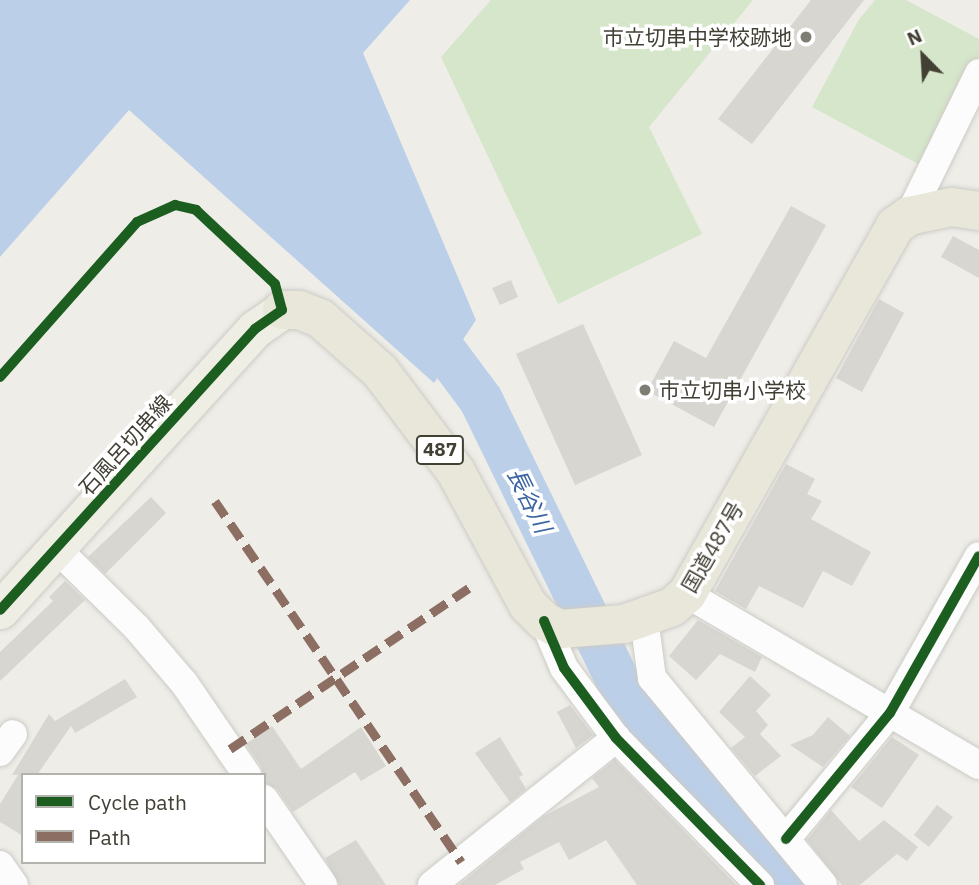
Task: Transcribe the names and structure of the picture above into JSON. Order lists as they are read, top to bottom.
{
  "streets": {
    "highway": ["487", "国道487号"],
    "main road": ["石風呂切串線"]
  },
  "crossings": [
    ["石風呂切串線", "487"],
    ["487", "国道487号"]
  ],
  "water": ["長谷川"],
  "places": ["市立切串中学校跡地", "市立切串小学校"],
  "legend": ["Cycle path", "Path"],
  "north": "top left"
}
